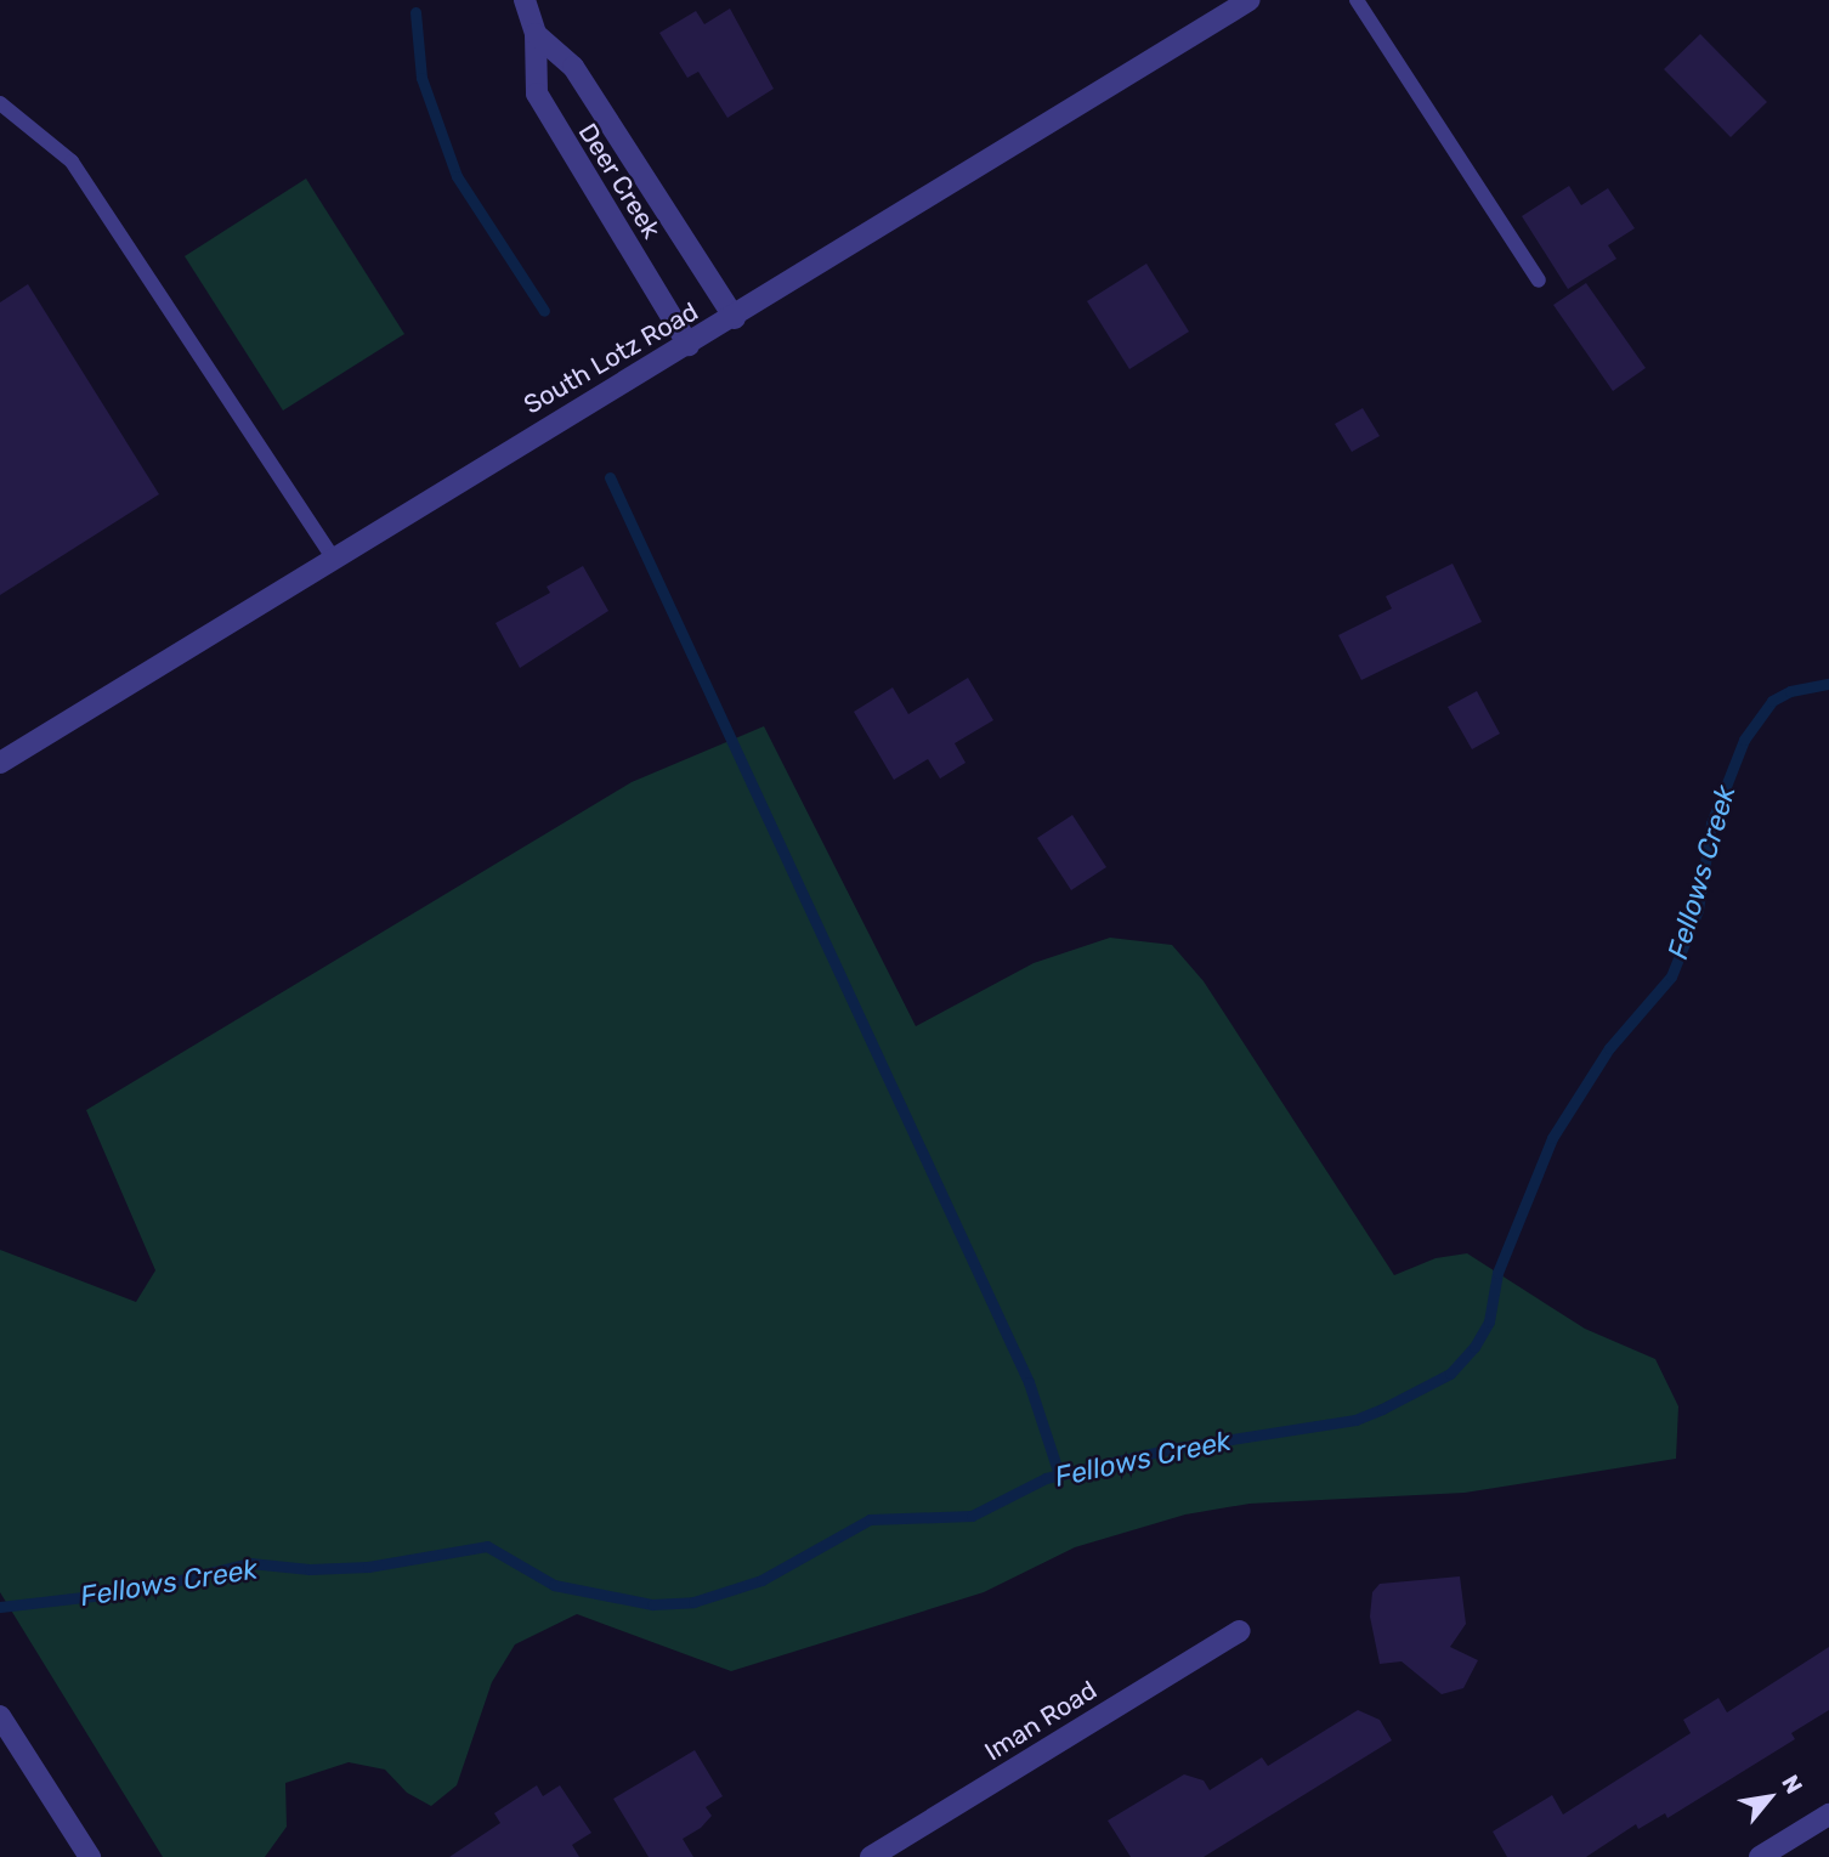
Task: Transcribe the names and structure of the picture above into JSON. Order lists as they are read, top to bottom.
{
  "streets": {
    "street": ["Deer Creek", "South Lotz Road", "Iman Road"]
  },
  "crossings": [
    ["Deer Creek", "South Lotz Road"]
  ],
  "water": ["Fellows Creek"],
  "north": "top right"
}
